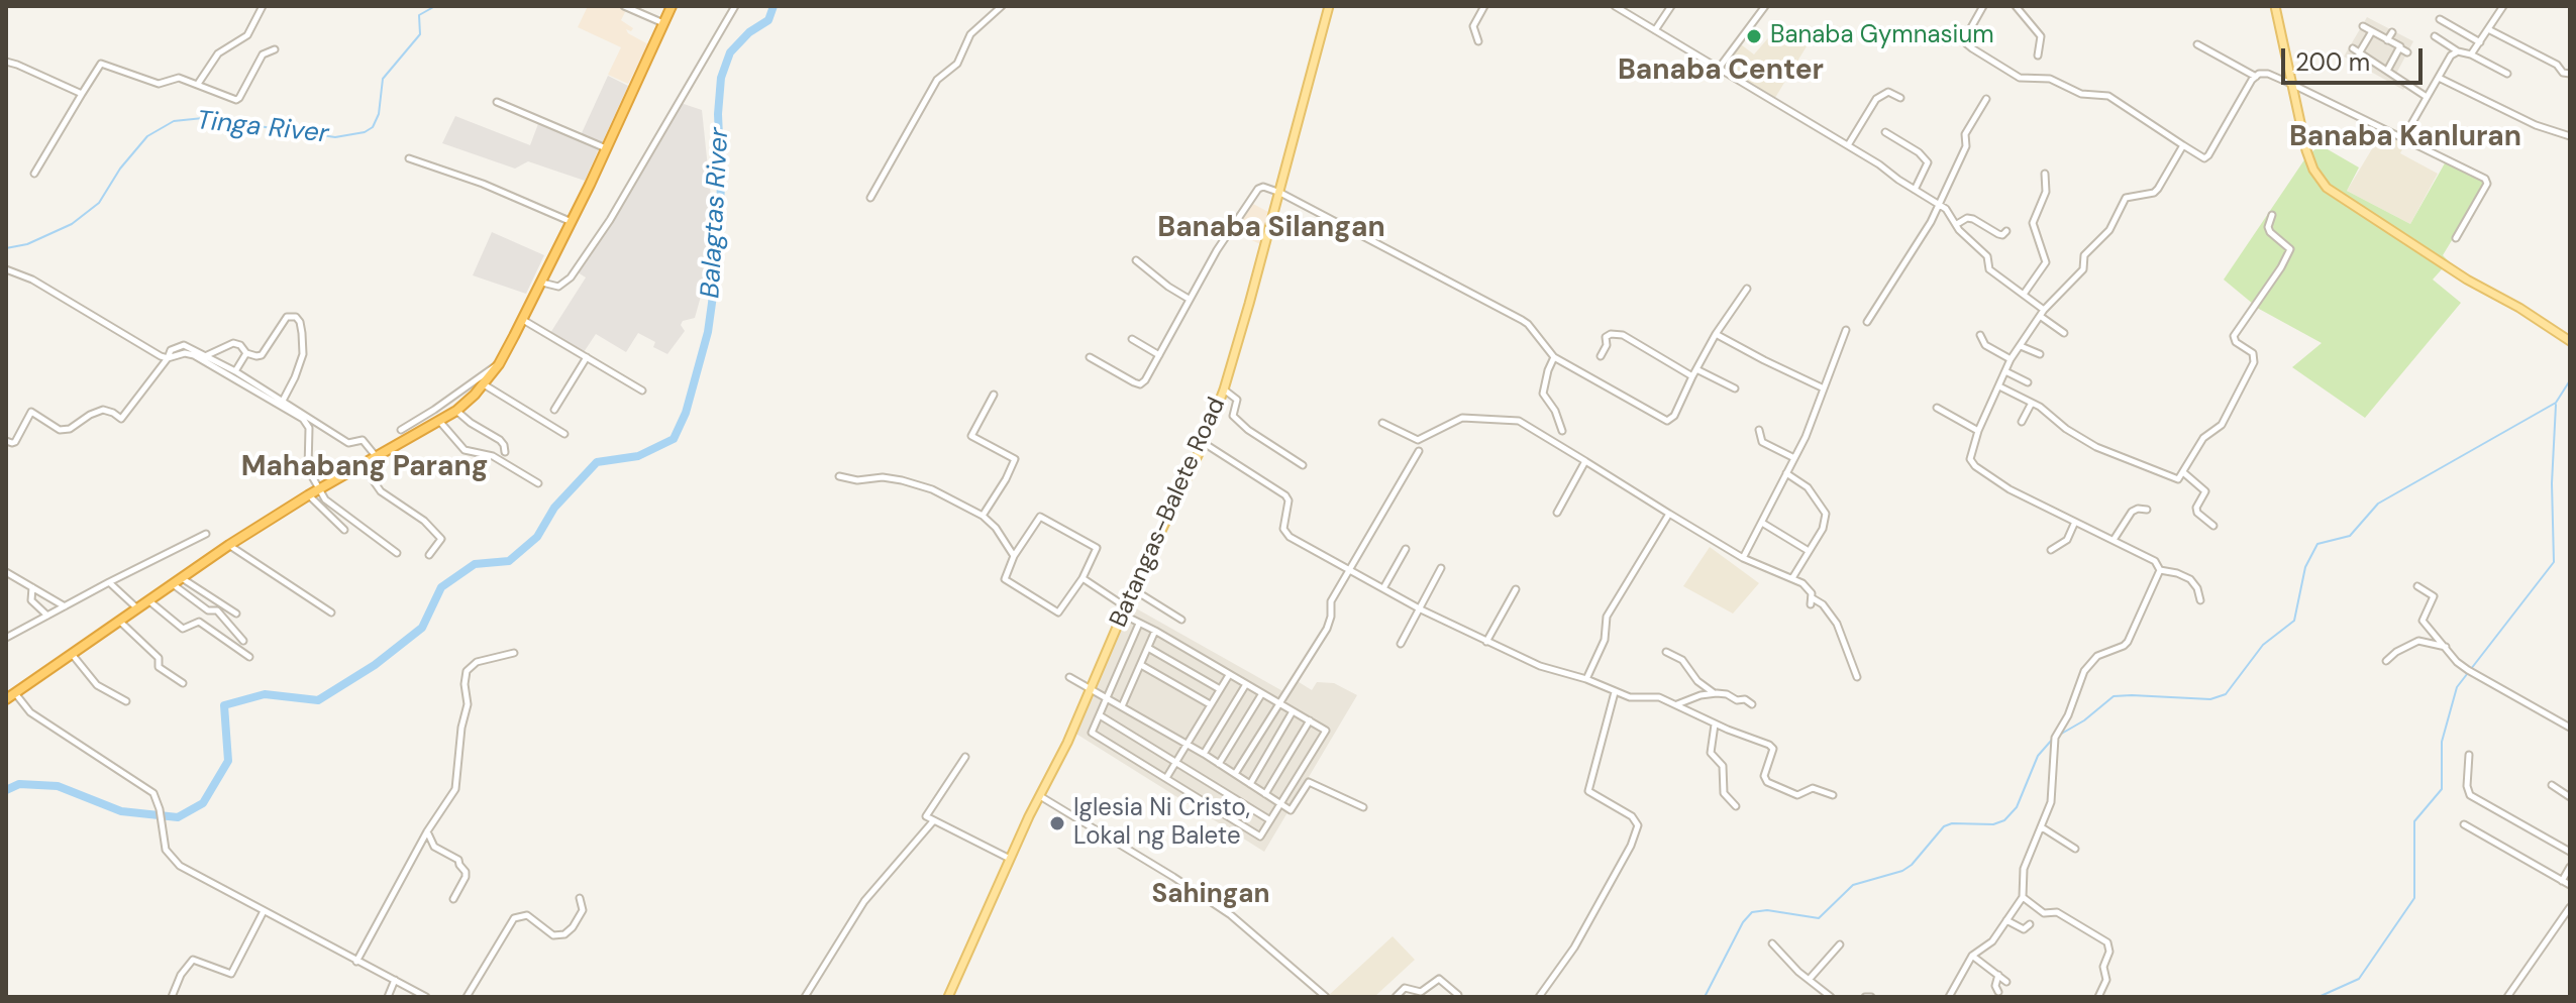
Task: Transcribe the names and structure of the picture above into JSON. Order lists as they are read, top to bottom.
{
  "streets": {
    "main road": ["Batangas-Balete Road"]
  },
  "districts": [
    "Banaba Center",
    "Banaba Kanluran",
    "Banaba Silangan",
    "Mahabang Parang",
    "Sahingan"
  ],
  "water": ["Tinga River", "Balagtas River"],
  "places": ["Banaba Gymnasium", "Iglesia Ni Cristo, Lokal ng Balete"],
  "scale_bar": "200 m"
}
